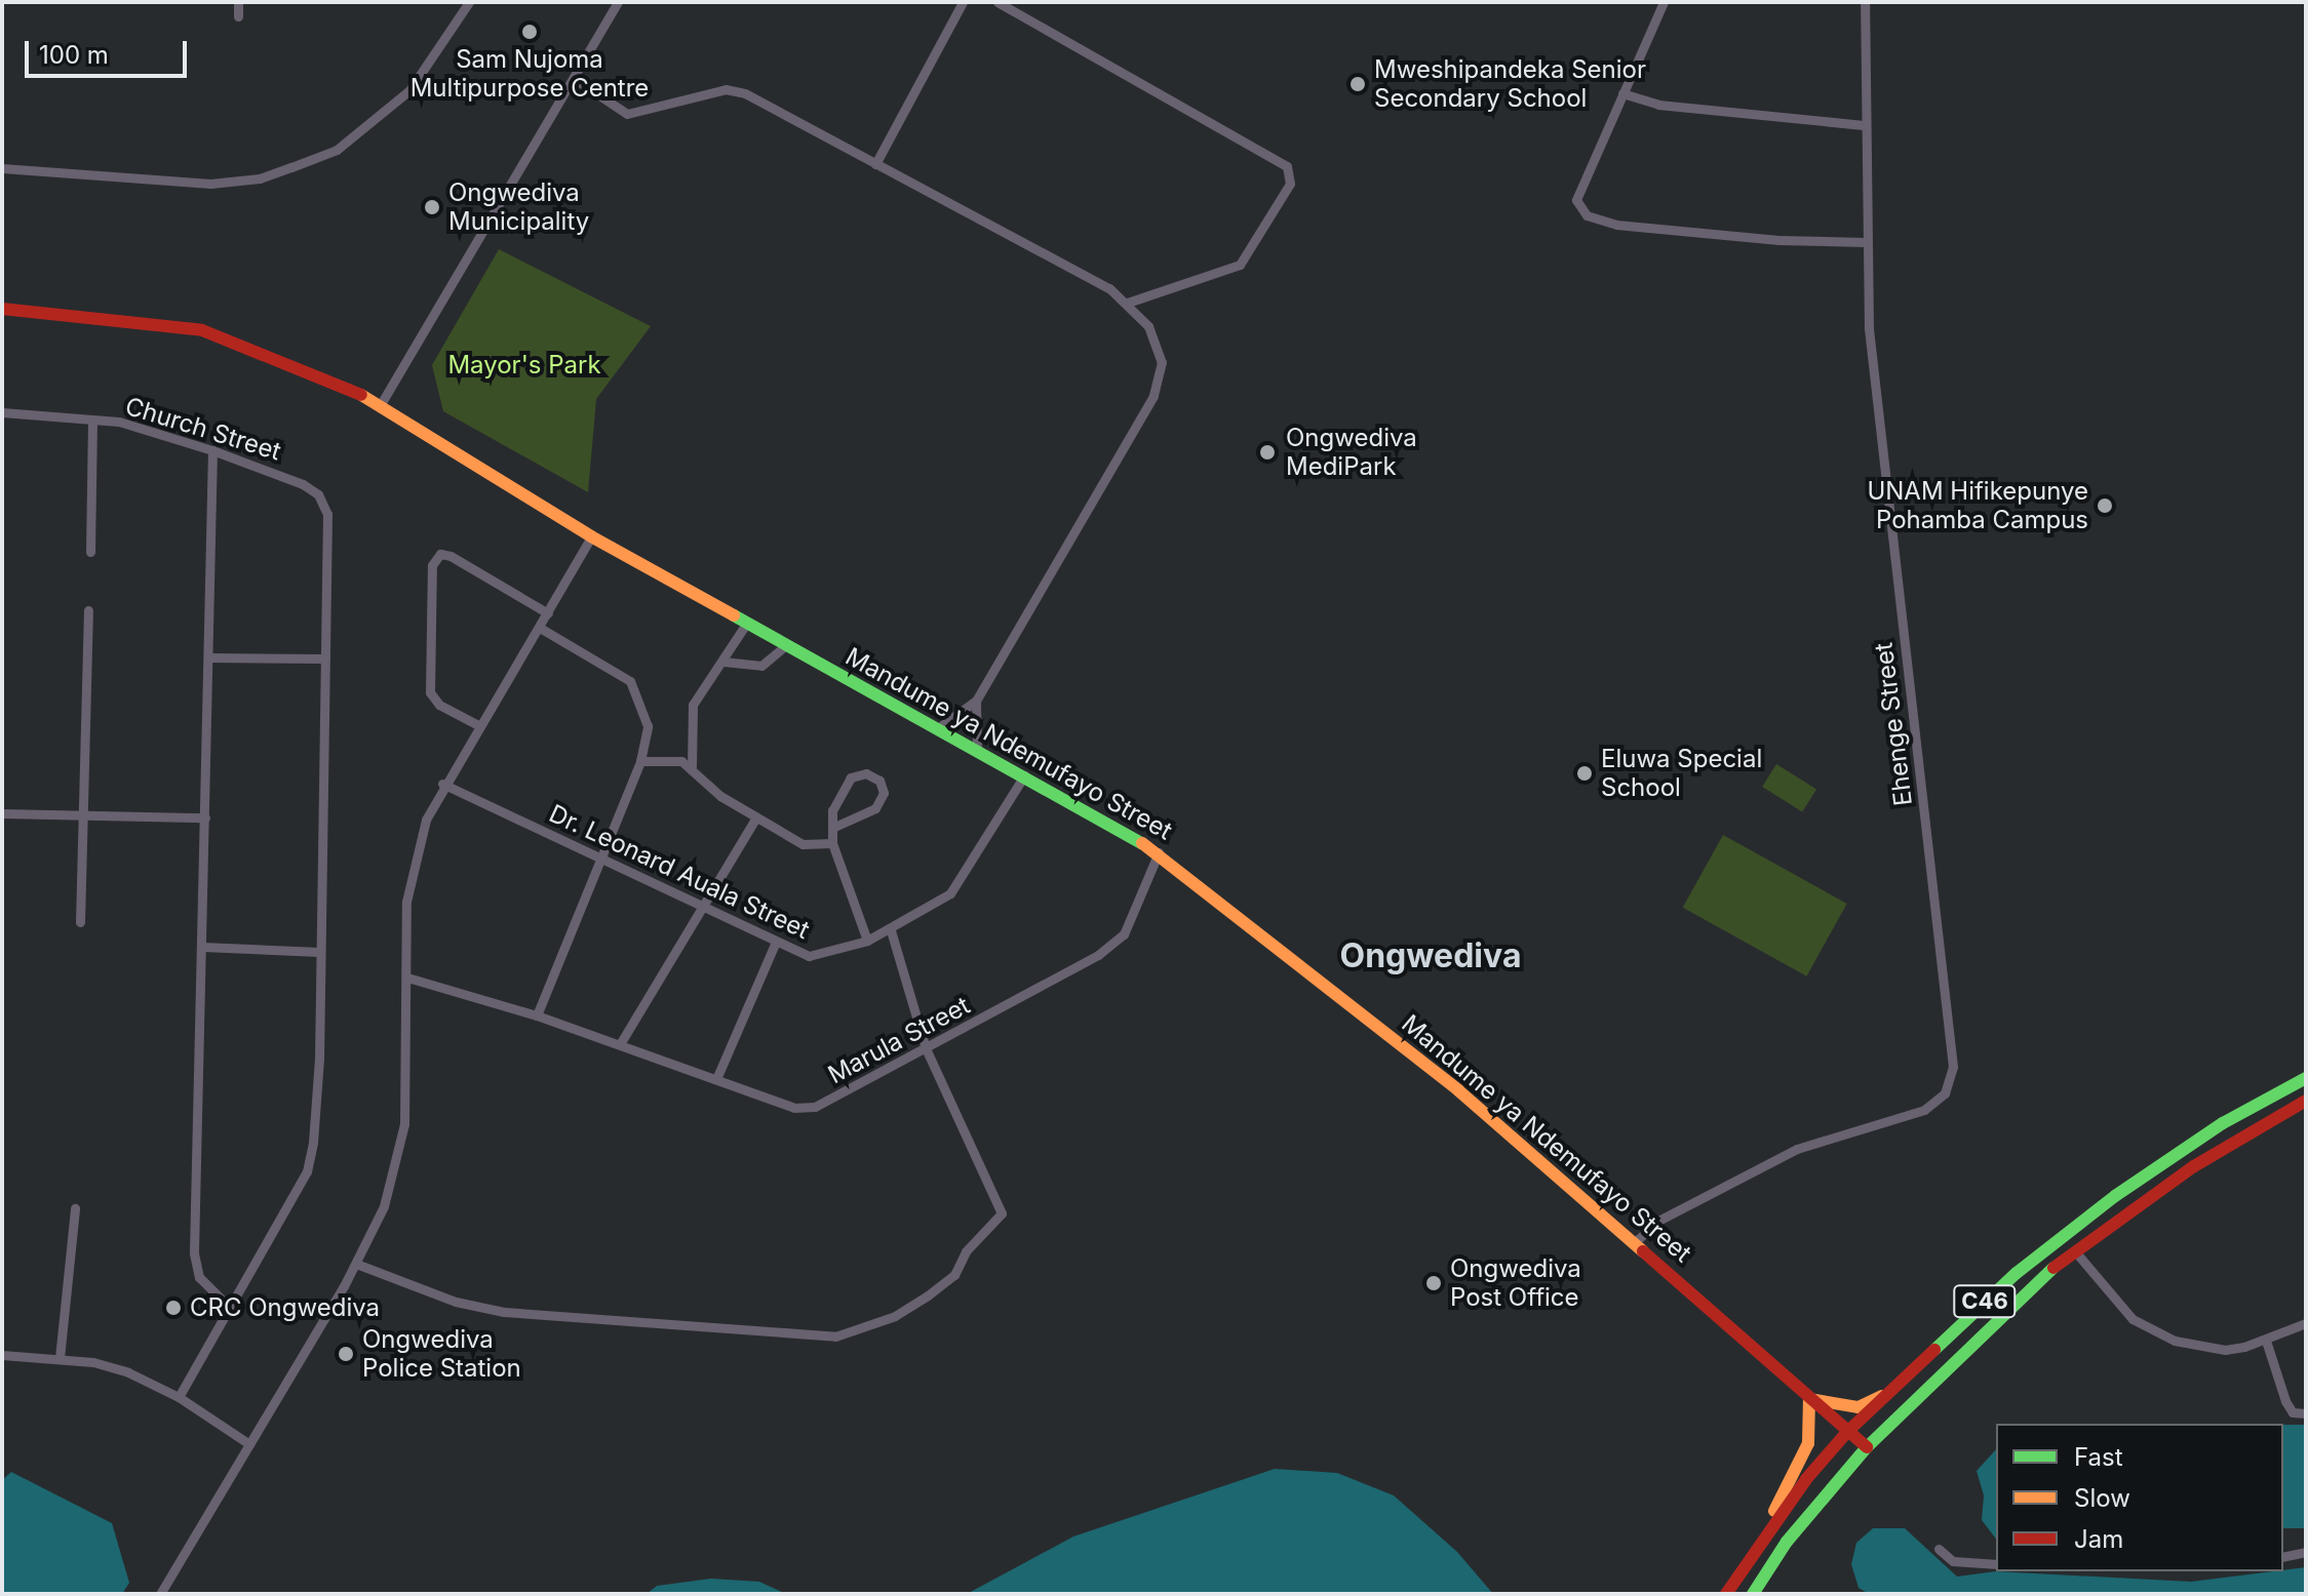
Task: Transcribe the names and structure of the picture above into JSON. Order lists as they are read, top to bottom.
{
  "streets": {
    "street": [
      "Church Street",
      "Ehenge Street",
      "Mandume ya Ndemufayo Street",
      "Dr. Leonard Auala Street",
      "Marula Street",
      "C46"
    ]
  },
  "crossings": [
    ["Ehenge Street", "Mandume ya Ndemufayo Street"],
    ["Mandume ya Ndemufayo Street", "Dr. Leonard Auala Street"],
    ["Mandume ya Ndemufayo Street", "Marula Street"],
    ["Mandume ya Ndemufayo Street", "C46"]
  ],
  "districts": ["Ongwediva"],
  "parks": ["Mayor's Park"],
  "places": [
    "Sam Nujoma Multipurpose Centre",
    "Mweshipandeka Senior Secondary School",
    "Ongwediva Municipality",
    "Ongwediva MediPark",
    "UNAM Hifikepunye Pohamba Campus",
    "Eluwa Special School",
    "Ongwediva Post Office",
    "CRC Ongwediva",
    "Ongwediva Police Station"
  ],
  "legend": ["Fast", "Slow", "Jam"],
  "scale_bar": "100 m"
}
